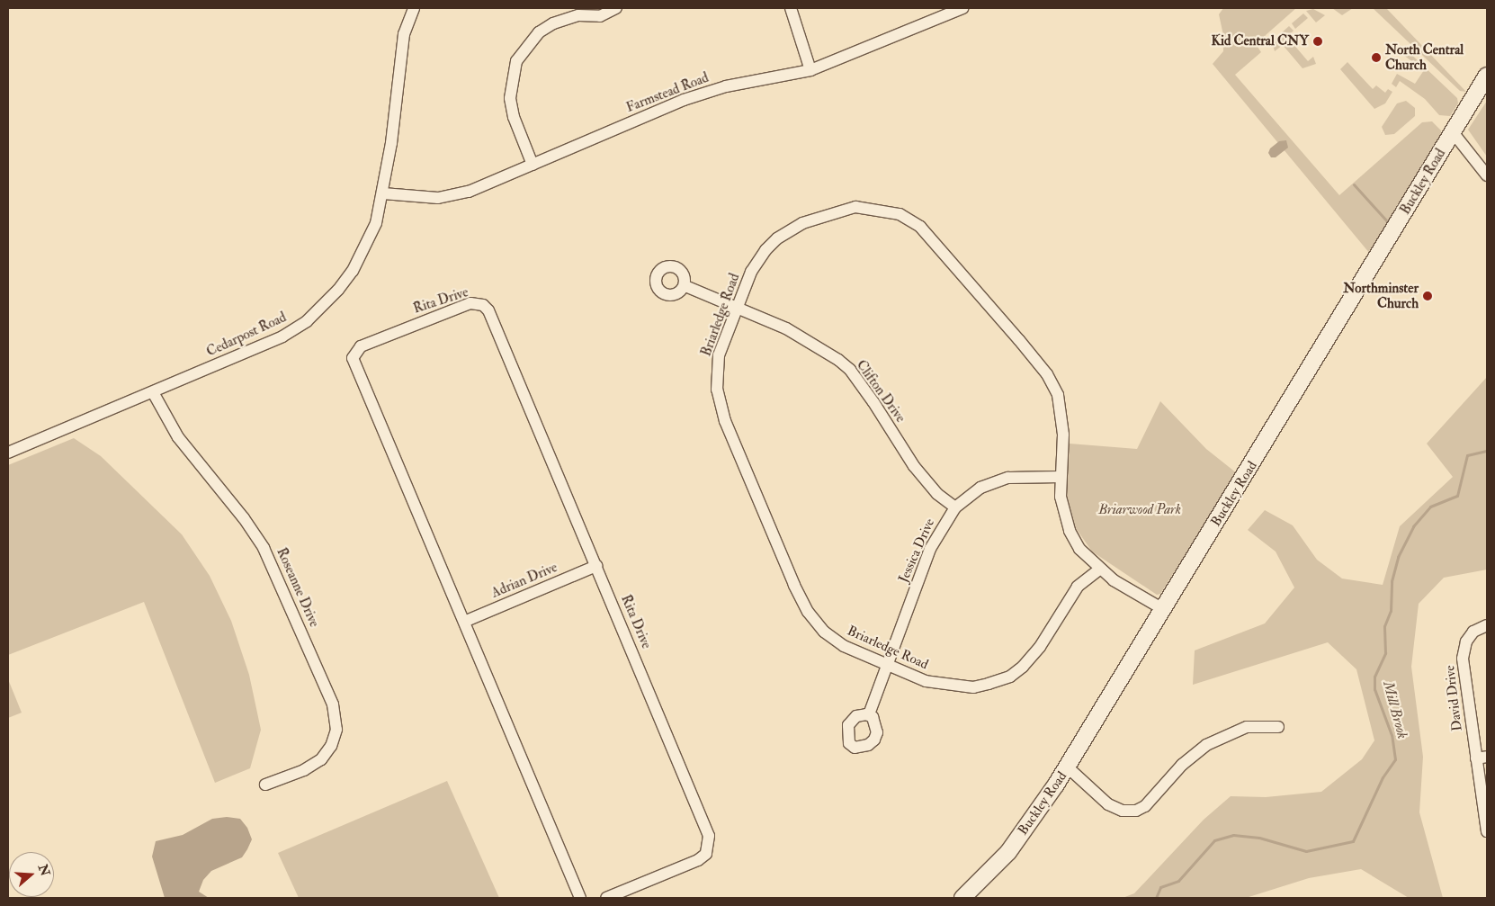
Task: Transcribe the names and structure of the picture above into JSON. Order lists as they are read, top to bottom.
{
  "streets": {
    "street": [
      "Farmstead Road",
      "Buckley Road",
      "Rita Drive",
      "Briarledge Road",
      "Cedarpost Road",
      "Clifton Drive",
      "Jessica Drive",
      "Adrian Drive",
      "Roseanne Drive",
      "David Drive"
    ]
  },
  "crossings": [
    ["Farmstead Road", "Cedarpost Road"],
    ["Buckley Road", "Briarledge Road"],
    ["Rita Drive", "Adrian Drive"],
    ["Briarledge Road", "Clifton Drive"],
    ["Briarledge Road", "Jessica Drive"],
    ["Cedarpost Road", "Roseanne Drive"],
    ["Clifton Drive", "Jessica Drive"]
  ],
  "water": ["Mill Brook"],
  "parks": ["Briarwood Park"],
  "places": ["Kid Central CNY", "North Central Church", "Northminster Church"],
  "north": "right"
}
